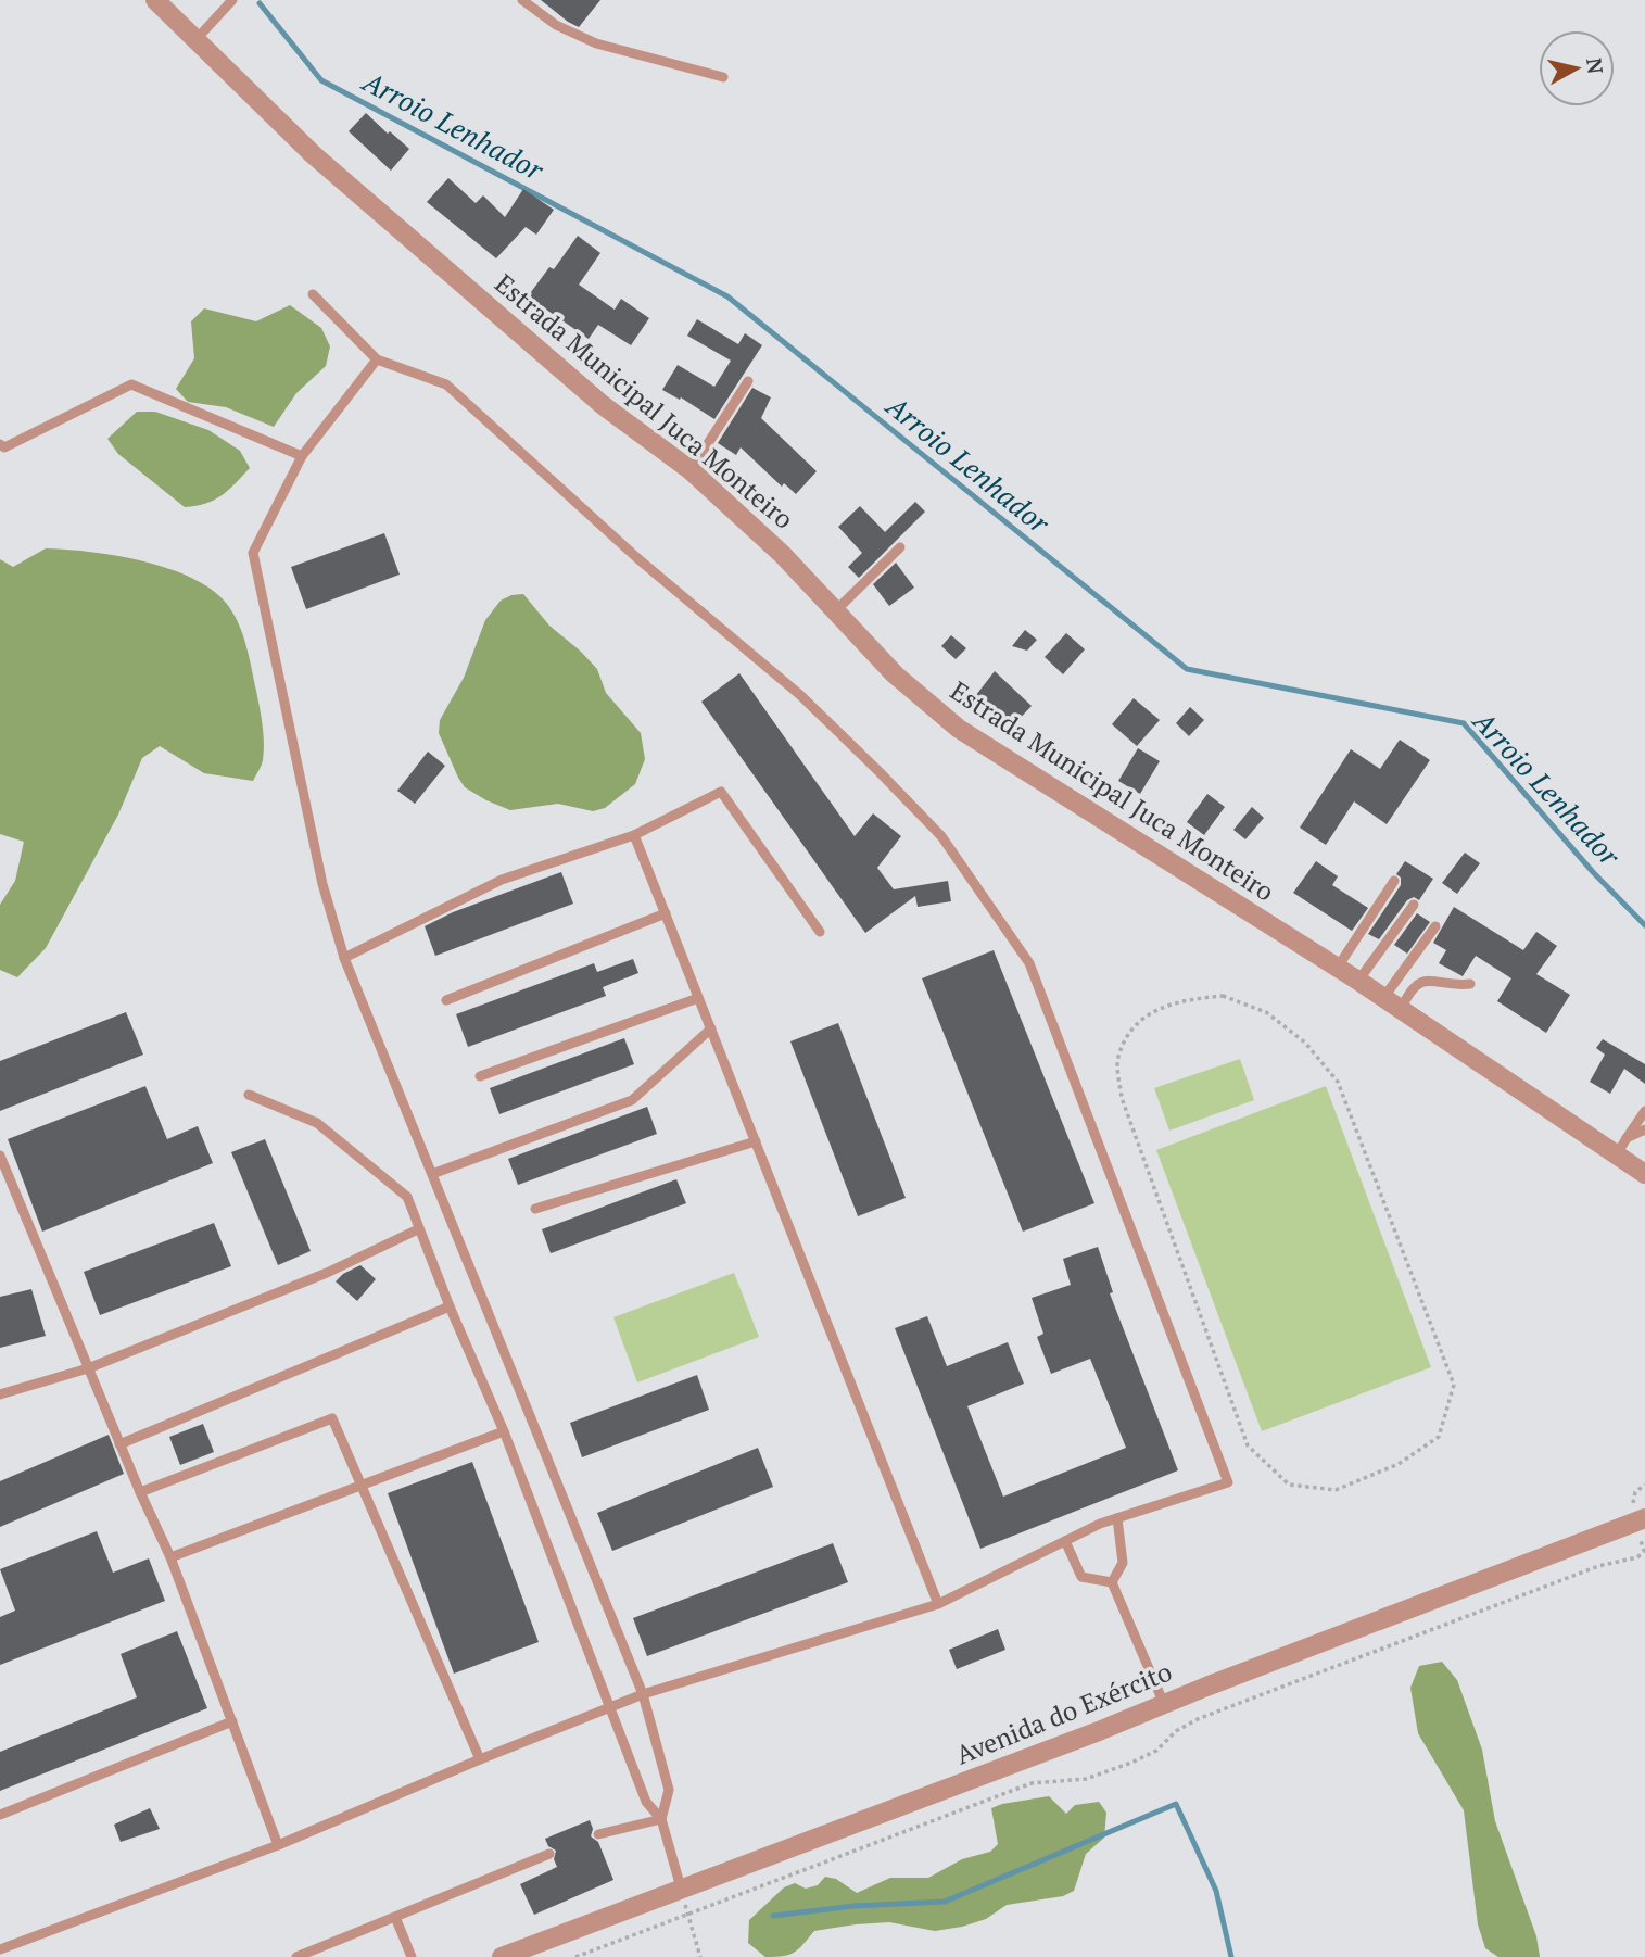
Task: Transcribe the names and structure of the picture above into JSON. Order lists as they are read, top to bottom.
{
  "streets": {
    "street": ["Estrada Municipal Juca Monteiro", "Avenida do Exército"]
  },
  "water": ["Arroio Lenhador"],
  "north": "right"
}
